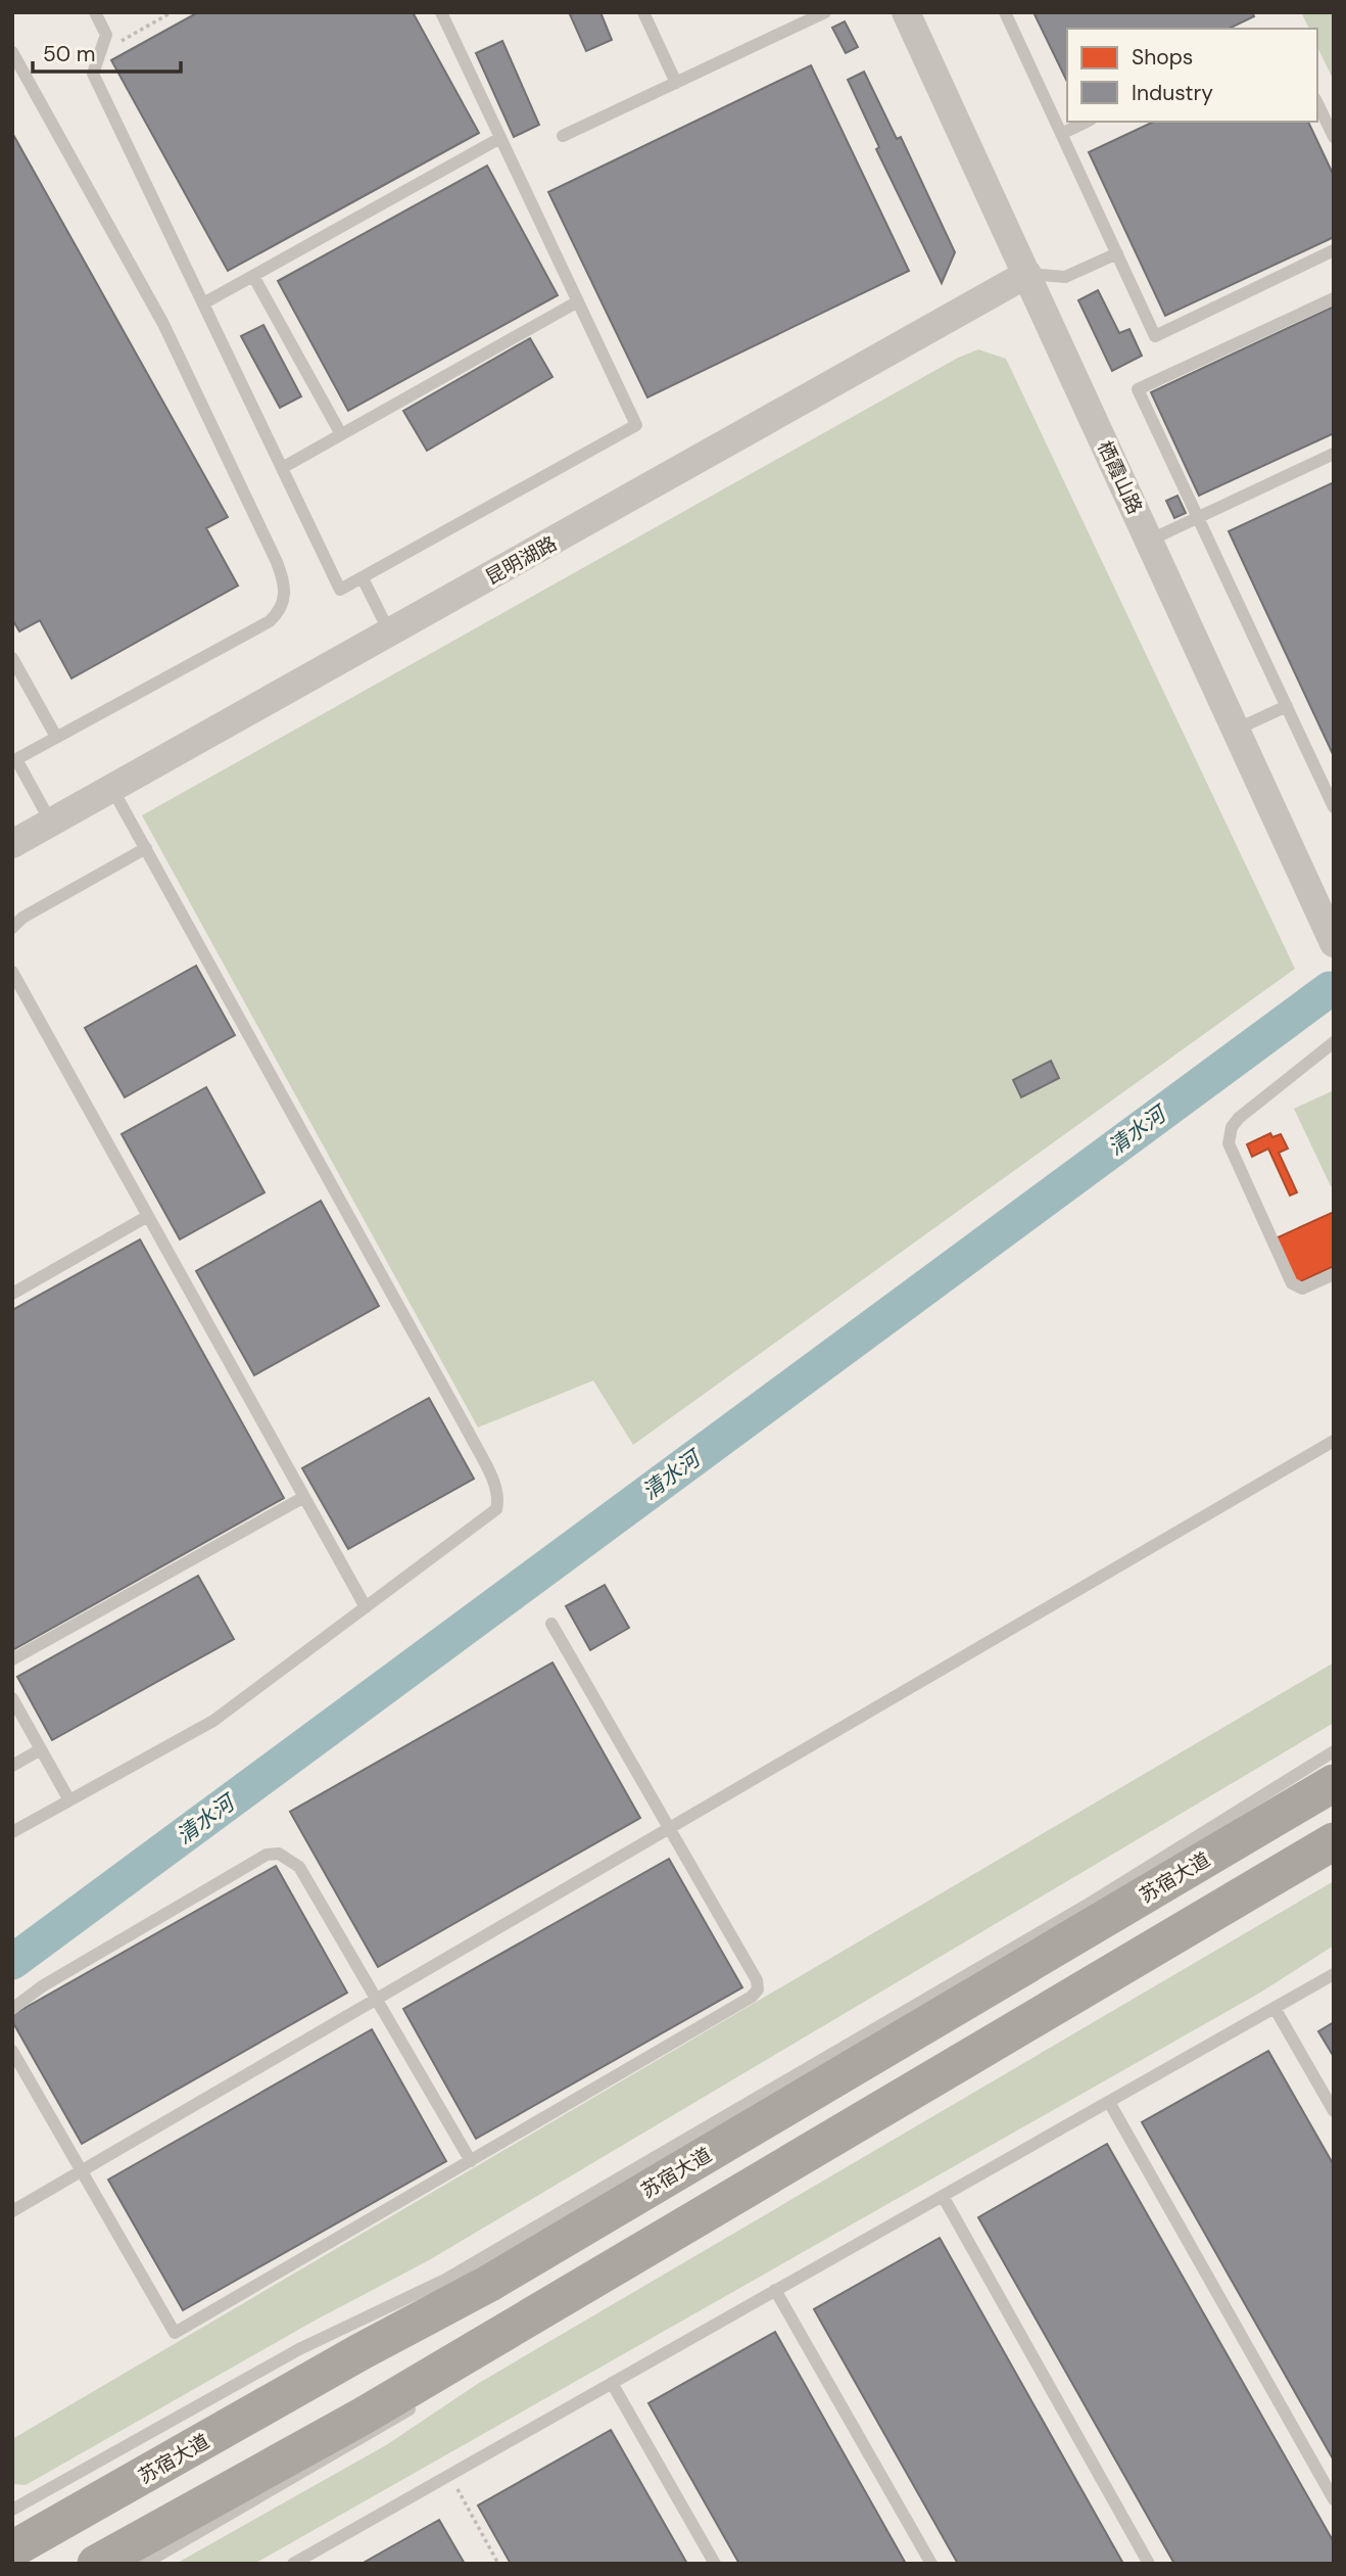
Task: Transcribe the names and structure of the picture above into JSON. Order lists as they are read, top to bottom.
{
  "streets": {
    "main road": ["苏宿大道"],
    "street": ["栖霞山路", "昆明湖路"]
  },
  "crossings": [
    ["栖霞山路", "昆明湖路"]
  ],
  "water": ["清水河"],
  "legend": ["Shops", "Industry"],
  "scale_bar": "50 m"
}
